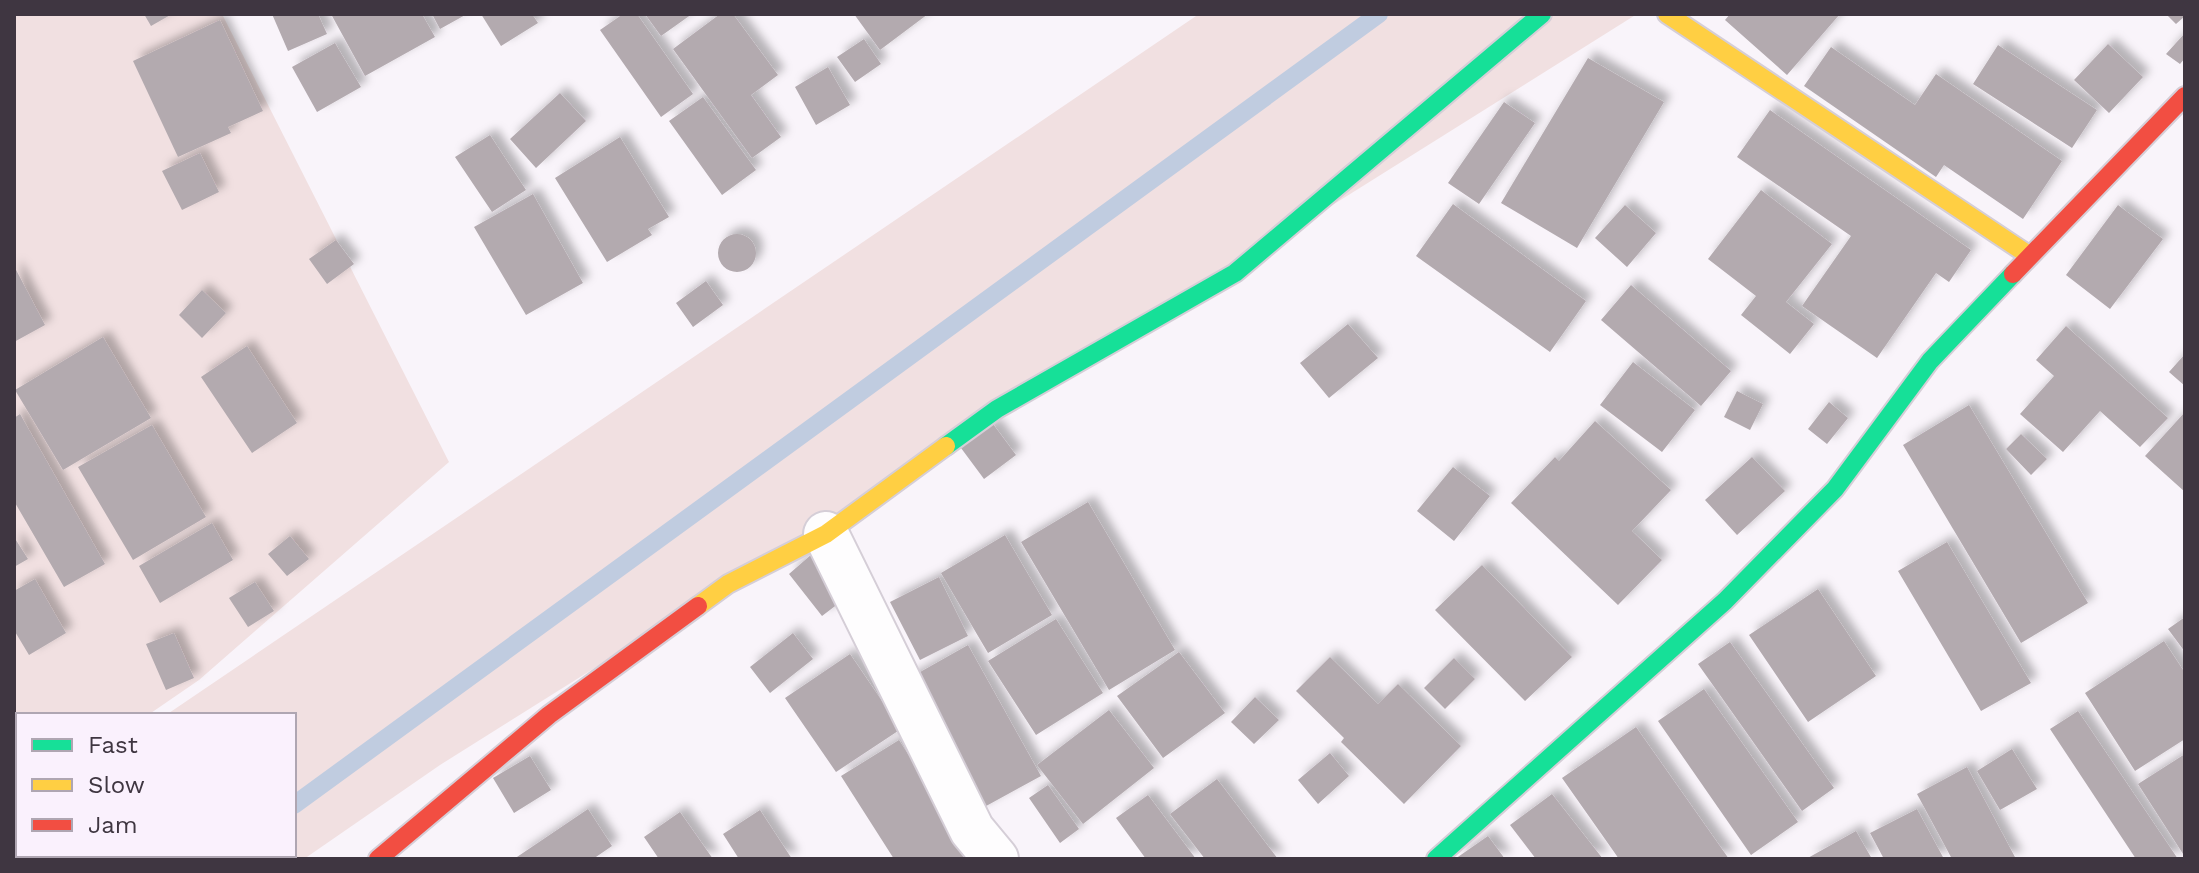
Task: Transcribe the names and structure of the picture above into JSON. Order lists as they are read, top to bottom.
{
  "legend": ["Fast", "Slow", "Jam"]
}
